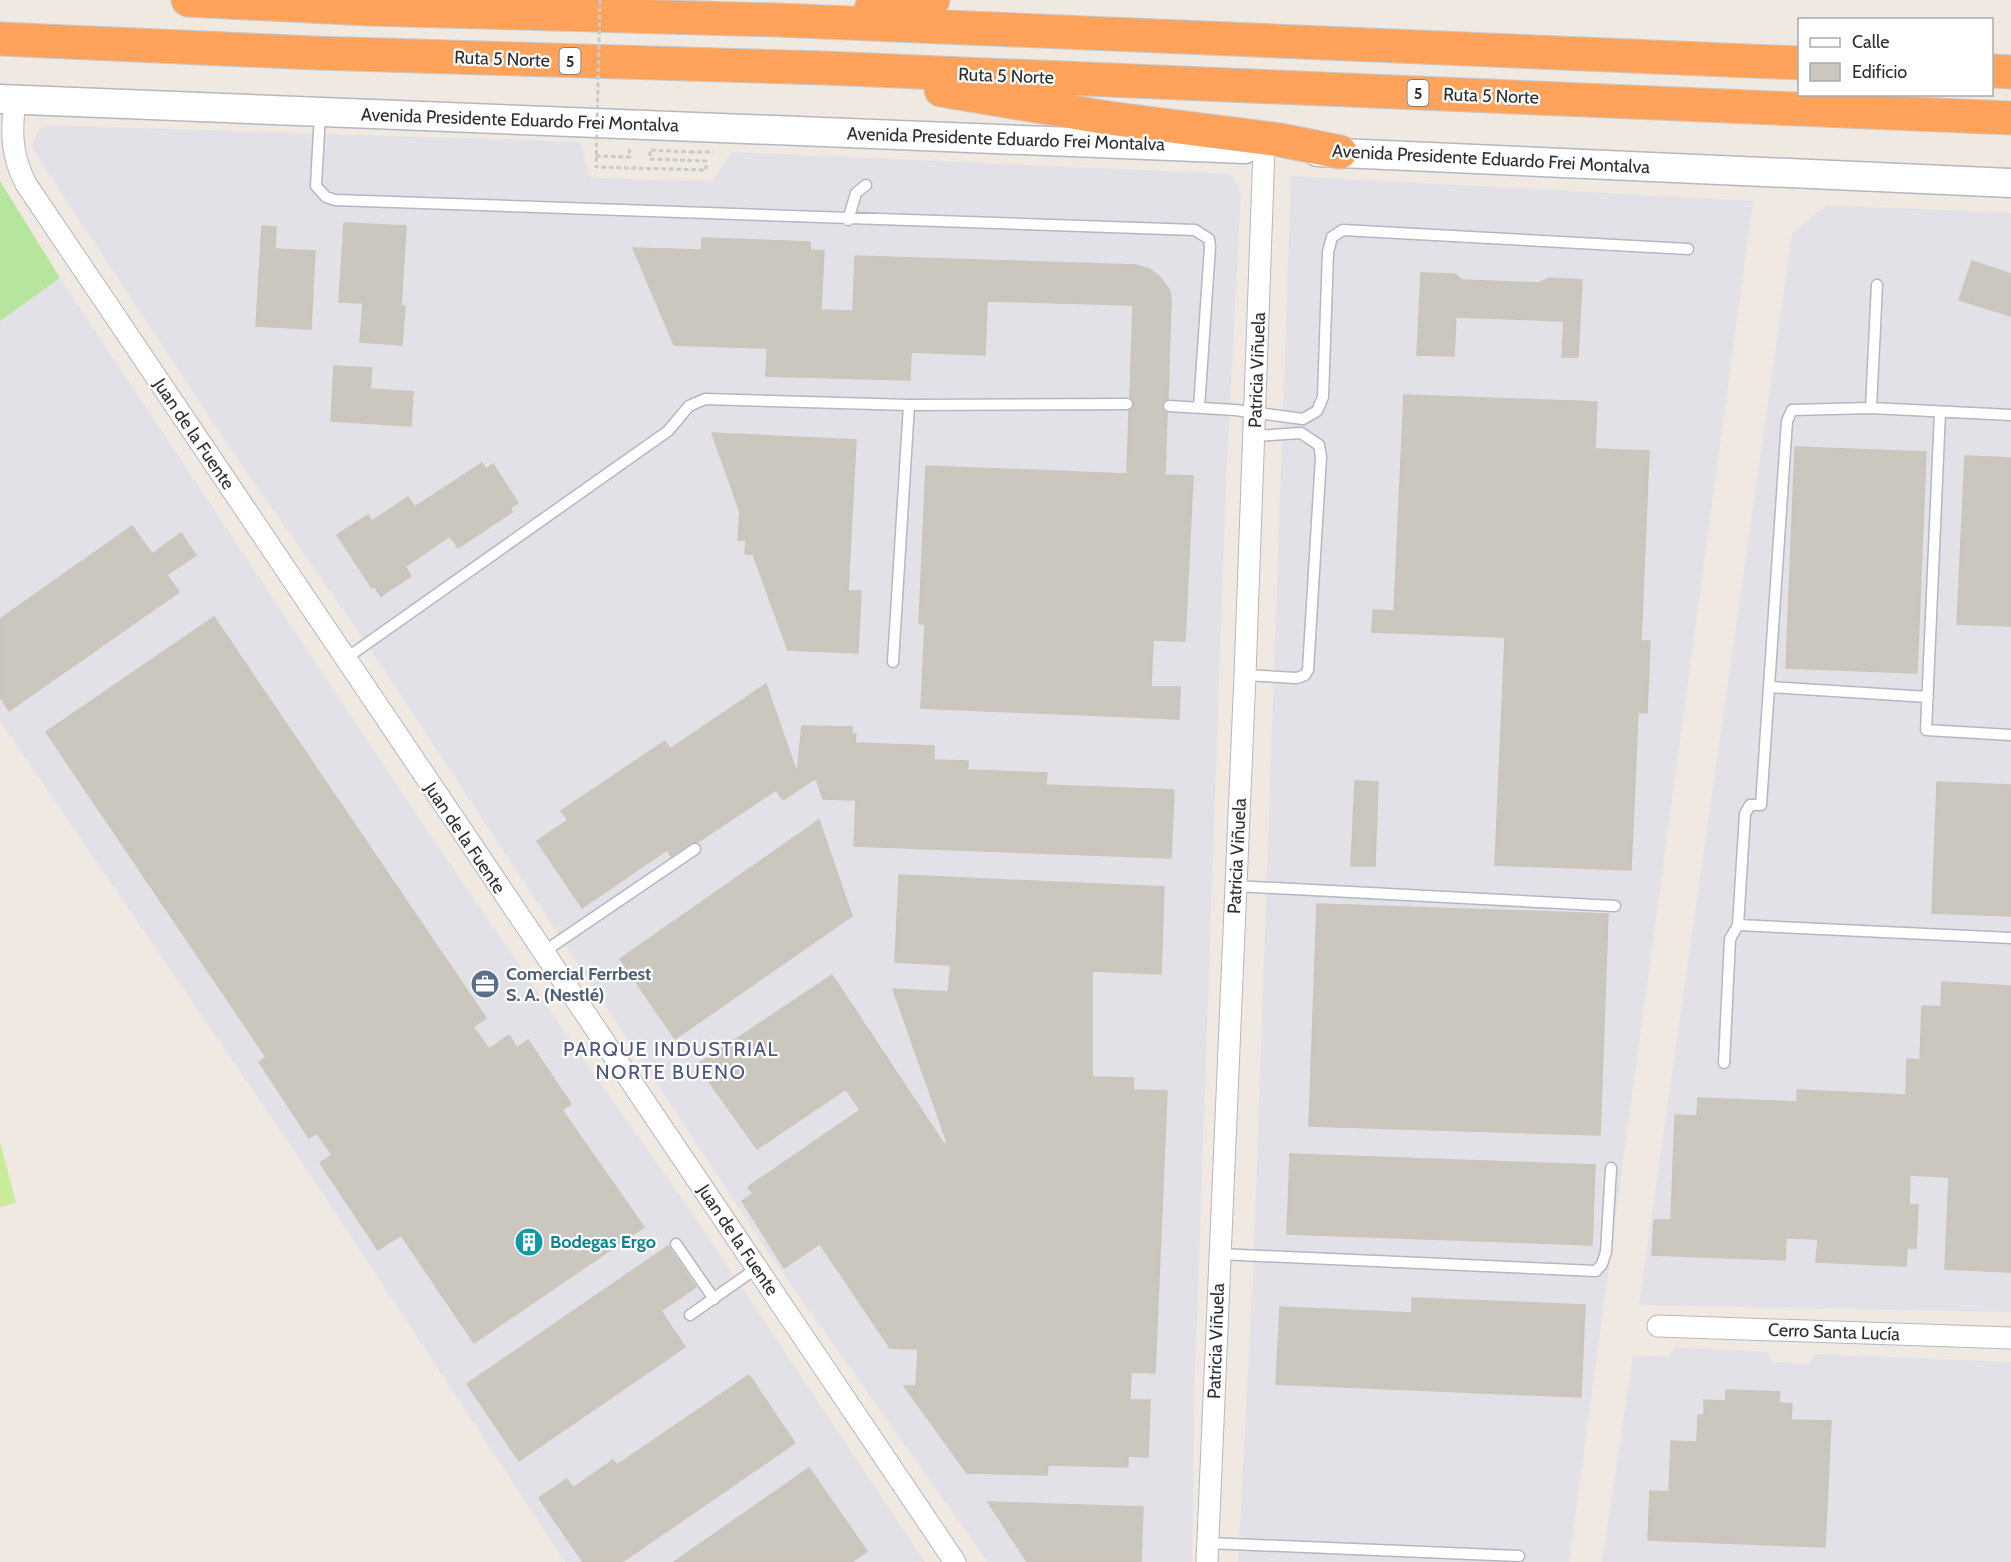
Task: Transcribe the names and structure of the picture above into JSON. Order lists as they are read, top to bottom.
{
  "streets": {
    "highway": ["Ruta 5 Norte", "5"],
    "main road": ["Avenida Presidente Eduardo Frei Montalva"],
    "street": ["Patricia Viñuela", "Juan de la Fuente", "Cerro Santa Lucía"]
  },
  "crossings": [
    ["Avenida Presidente Eduardo Frei Montalva", "Patricia Viñuela"],
    ["Avenida Presidente Eduardo Frei Montalva", "Juan de la Fuente"]
  ],
  "districts": ["PARQUE INDUSTRIAL NORTE BUENO"],
  "places": {
    "office": ["Comercial Ferrbest S. A. (Nestlé)"],
    "building": ["Bodegas Ergo"]
  },
  "legend": ["Calle", "Edificio"]
}
